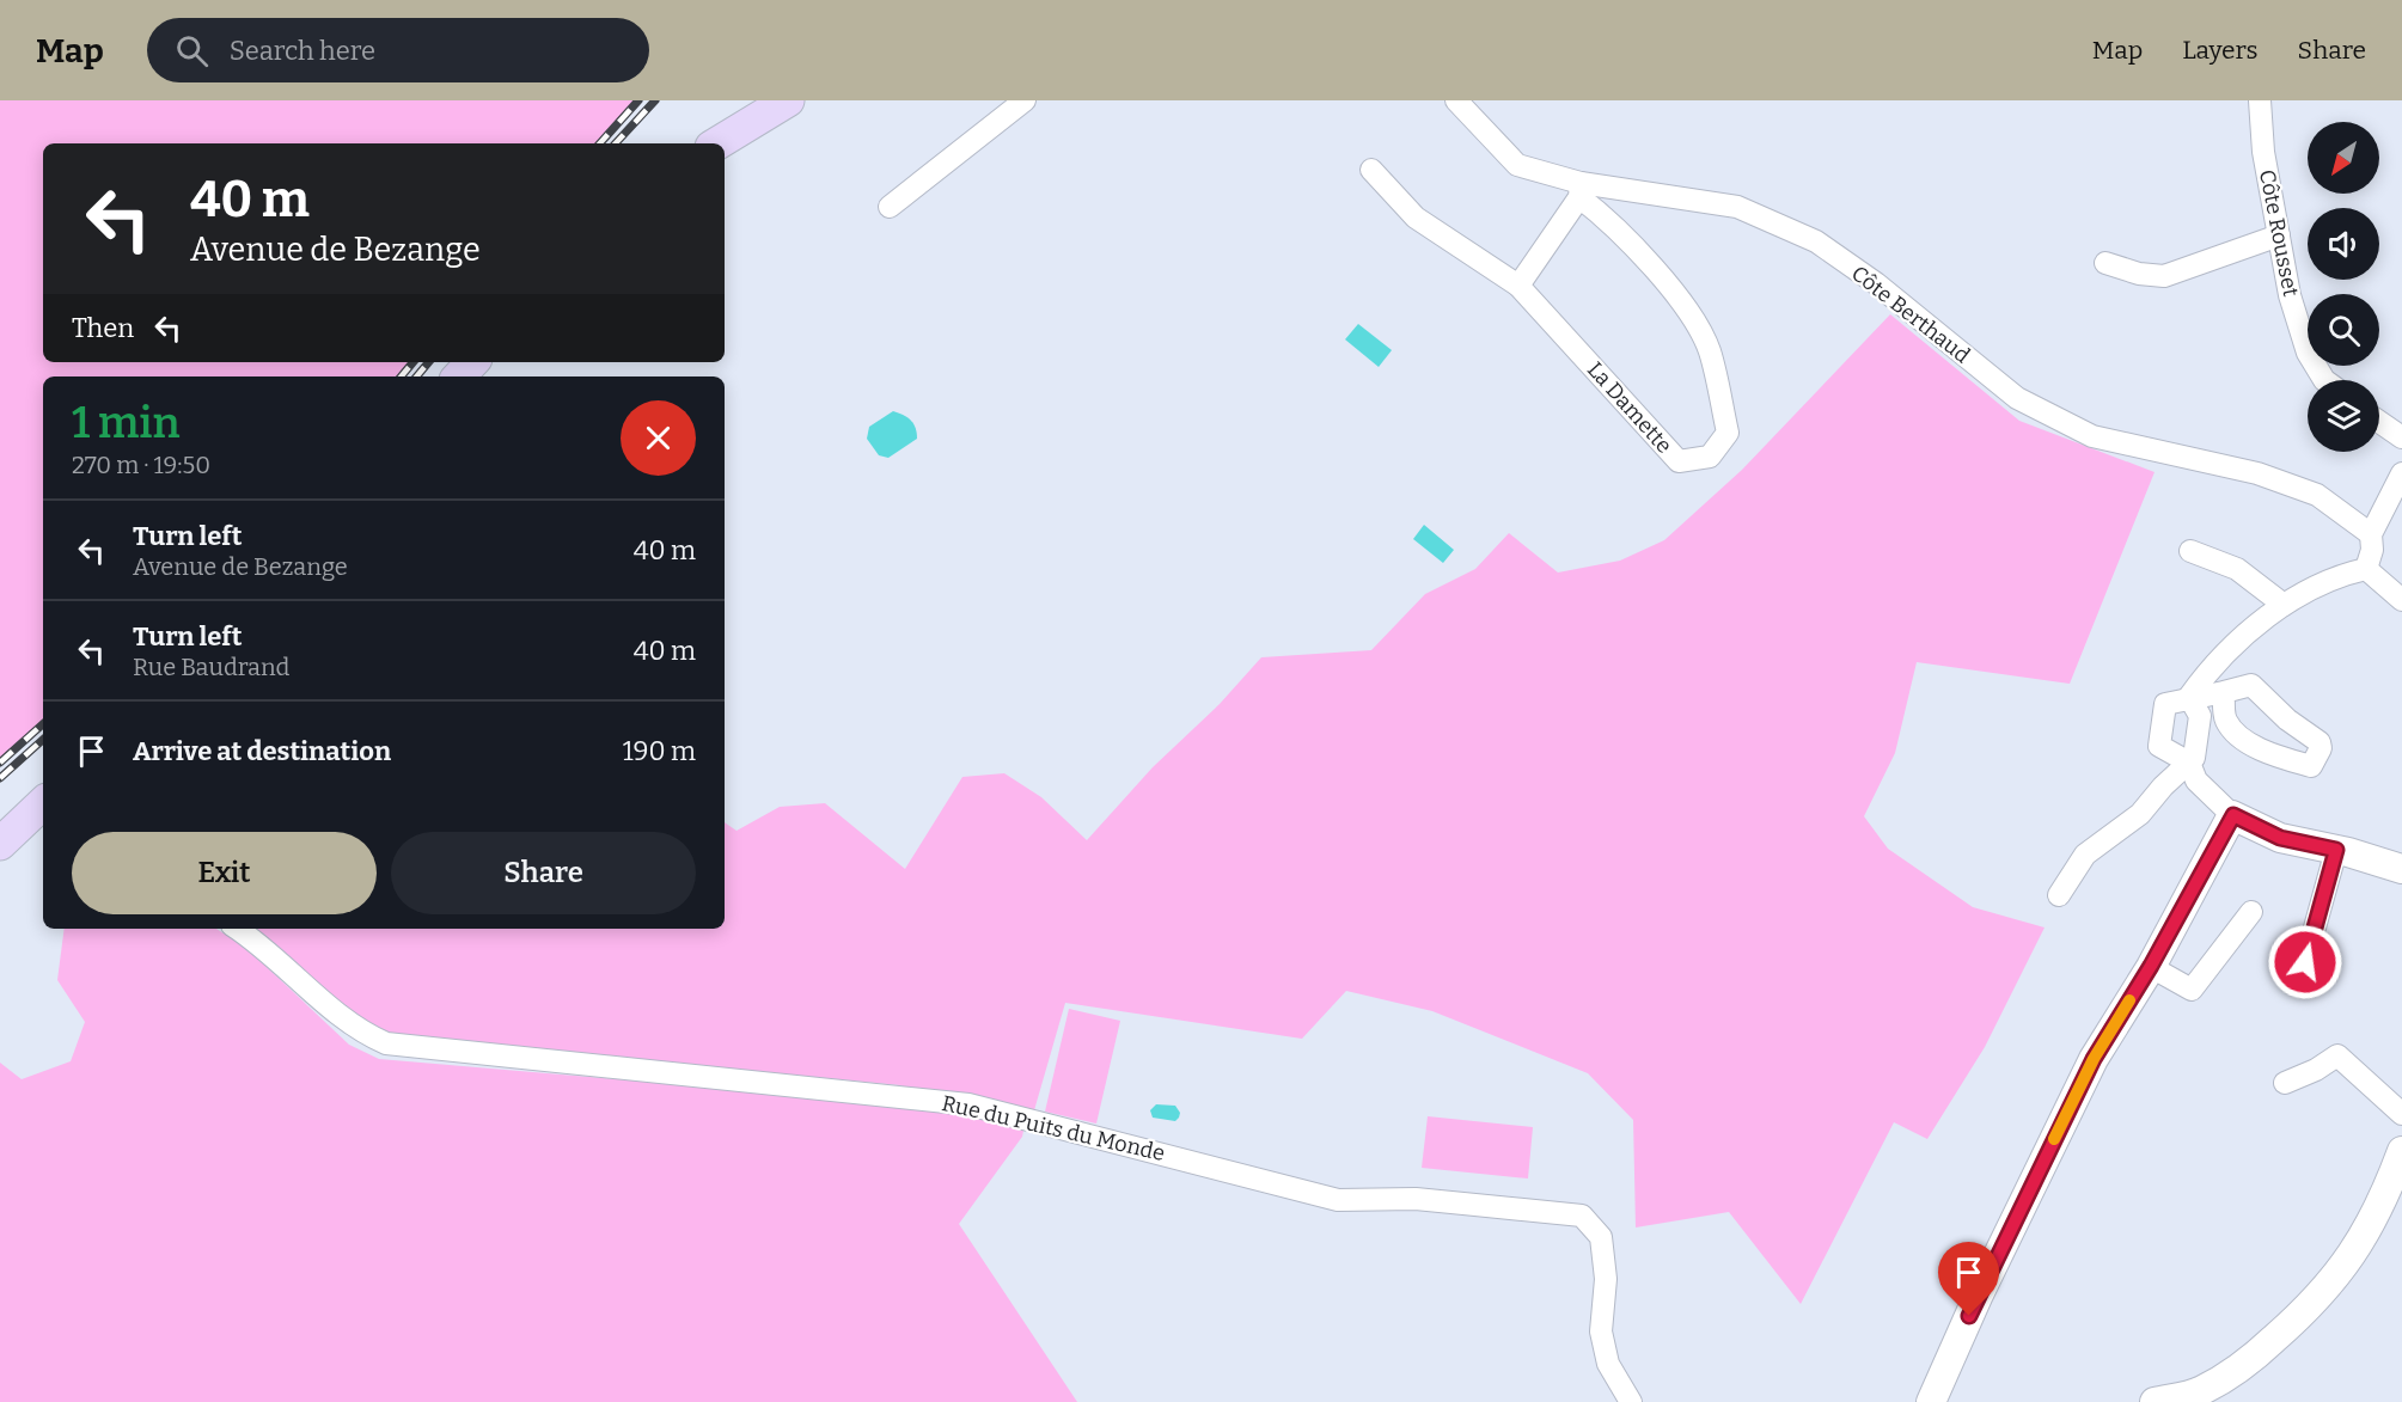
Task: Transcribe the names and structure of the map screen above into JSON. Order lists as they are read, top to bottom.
{
  "streets": {
    "street": [
      "Côte Rousset",
      "Côte Berthaud",
      "La Damette",
      "Rue du Puits du Monde"
    ]
  },
  "crossings": [
    ["Côte Berthaud", "La Damette"]
  ],
  "north": "bottom left",
  "page": {
    "header": "Map",
    "search": "Search here",
    "nav": ["Map", "Layers", "Share"],
    "turn": ["40 m", "Avenue de Bezange"],
    "then": "Then",
    "heading": ["1 min", "270 m · 19:50"],
    "list": [
      {
        "name": "Turn left",
        "note": "Avenue de Bezange",
        "value": "40 m"
      },
      {
        "name": "Turn left",
        "note": "Rue Baudrand",
        "value": "40 m"
      },
      {
        "name": "Arrive at destination",
        "value": "190 m"
      }
    ],
    "buttons": ["Exit", "Share"]
  }
}
